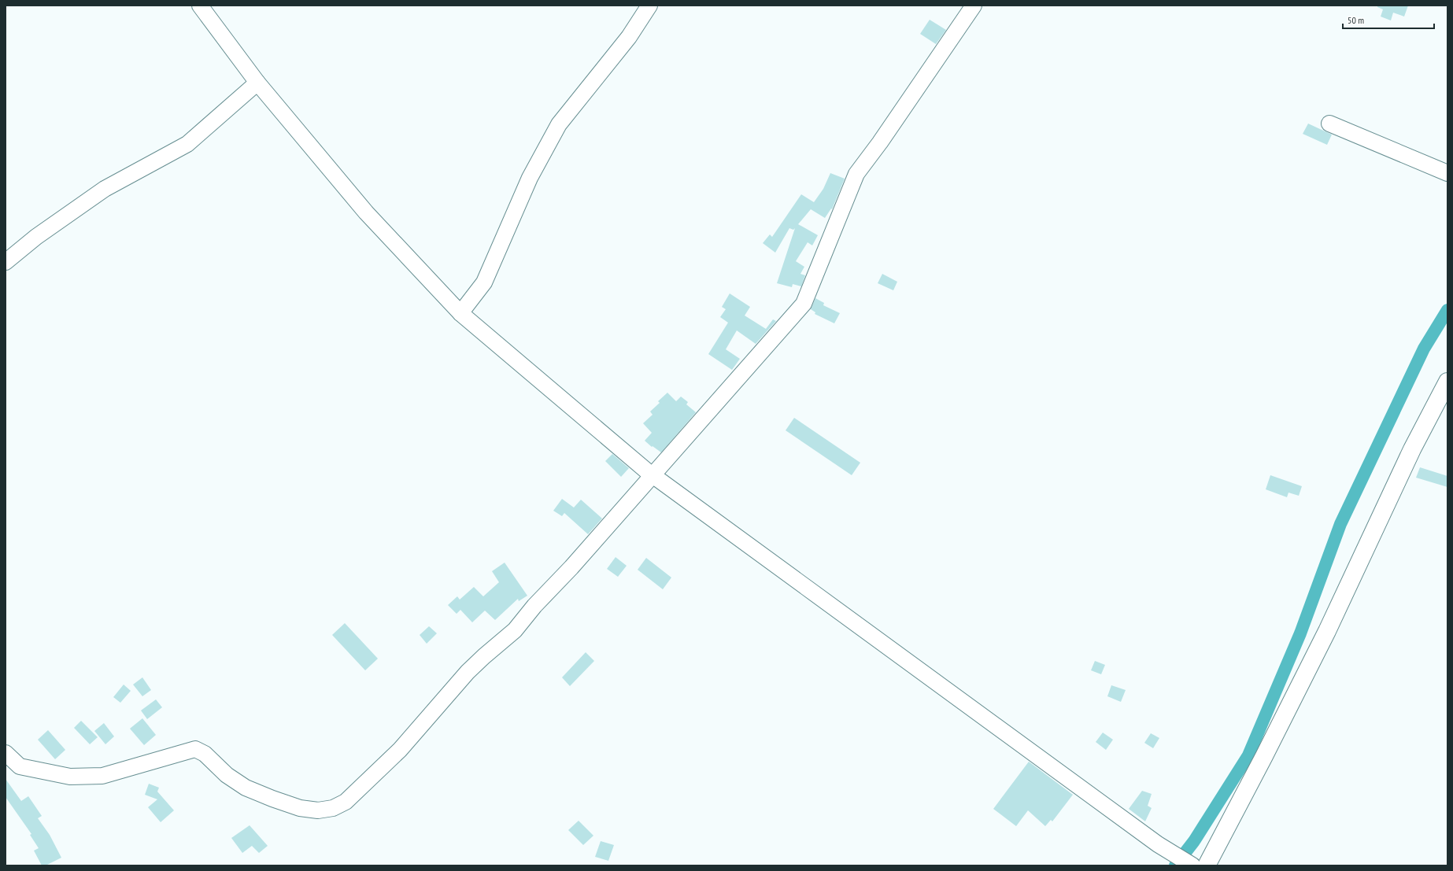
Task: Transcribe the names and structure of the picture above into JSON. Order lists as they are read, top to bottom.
{
  "scale_bar": "50 m"
}
